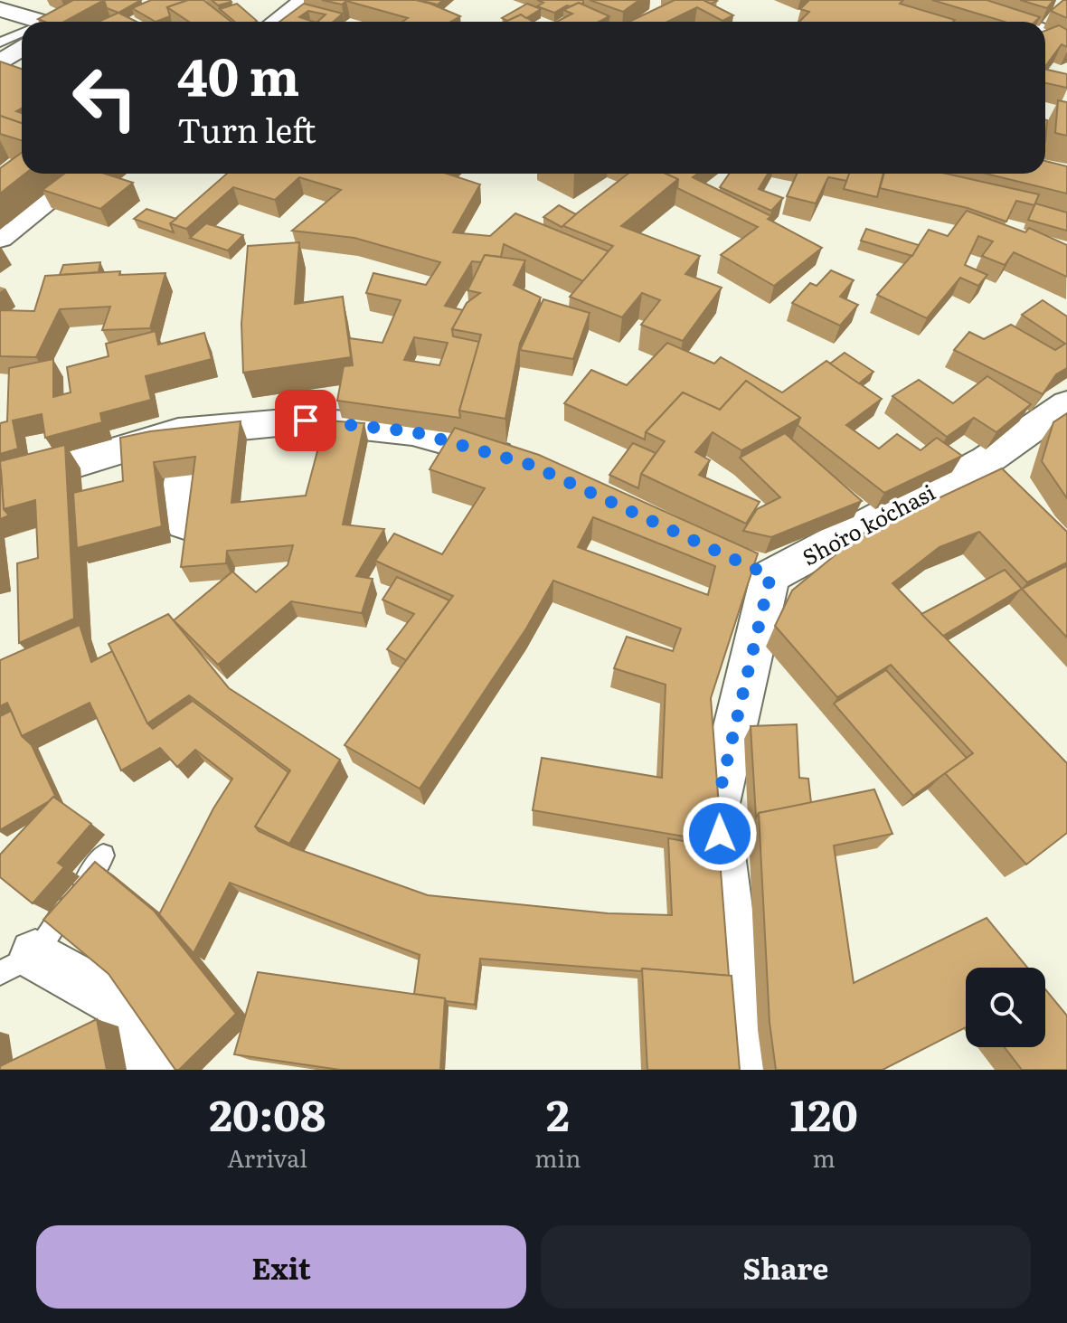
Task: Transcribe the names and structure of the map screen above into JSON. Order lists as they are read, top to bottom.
{
  "streets": {
    "street": ["Shoʻro koʻchasi"]
  },
  "page": {
    "turn": ["40 m", "Turn left"],
    "eta": [
      "20:08",
      "Arrival",
      "2",
      "min",
      "120",
      "m"
    ],
    "buttons": ["Exit", "Share"]
  }
}
